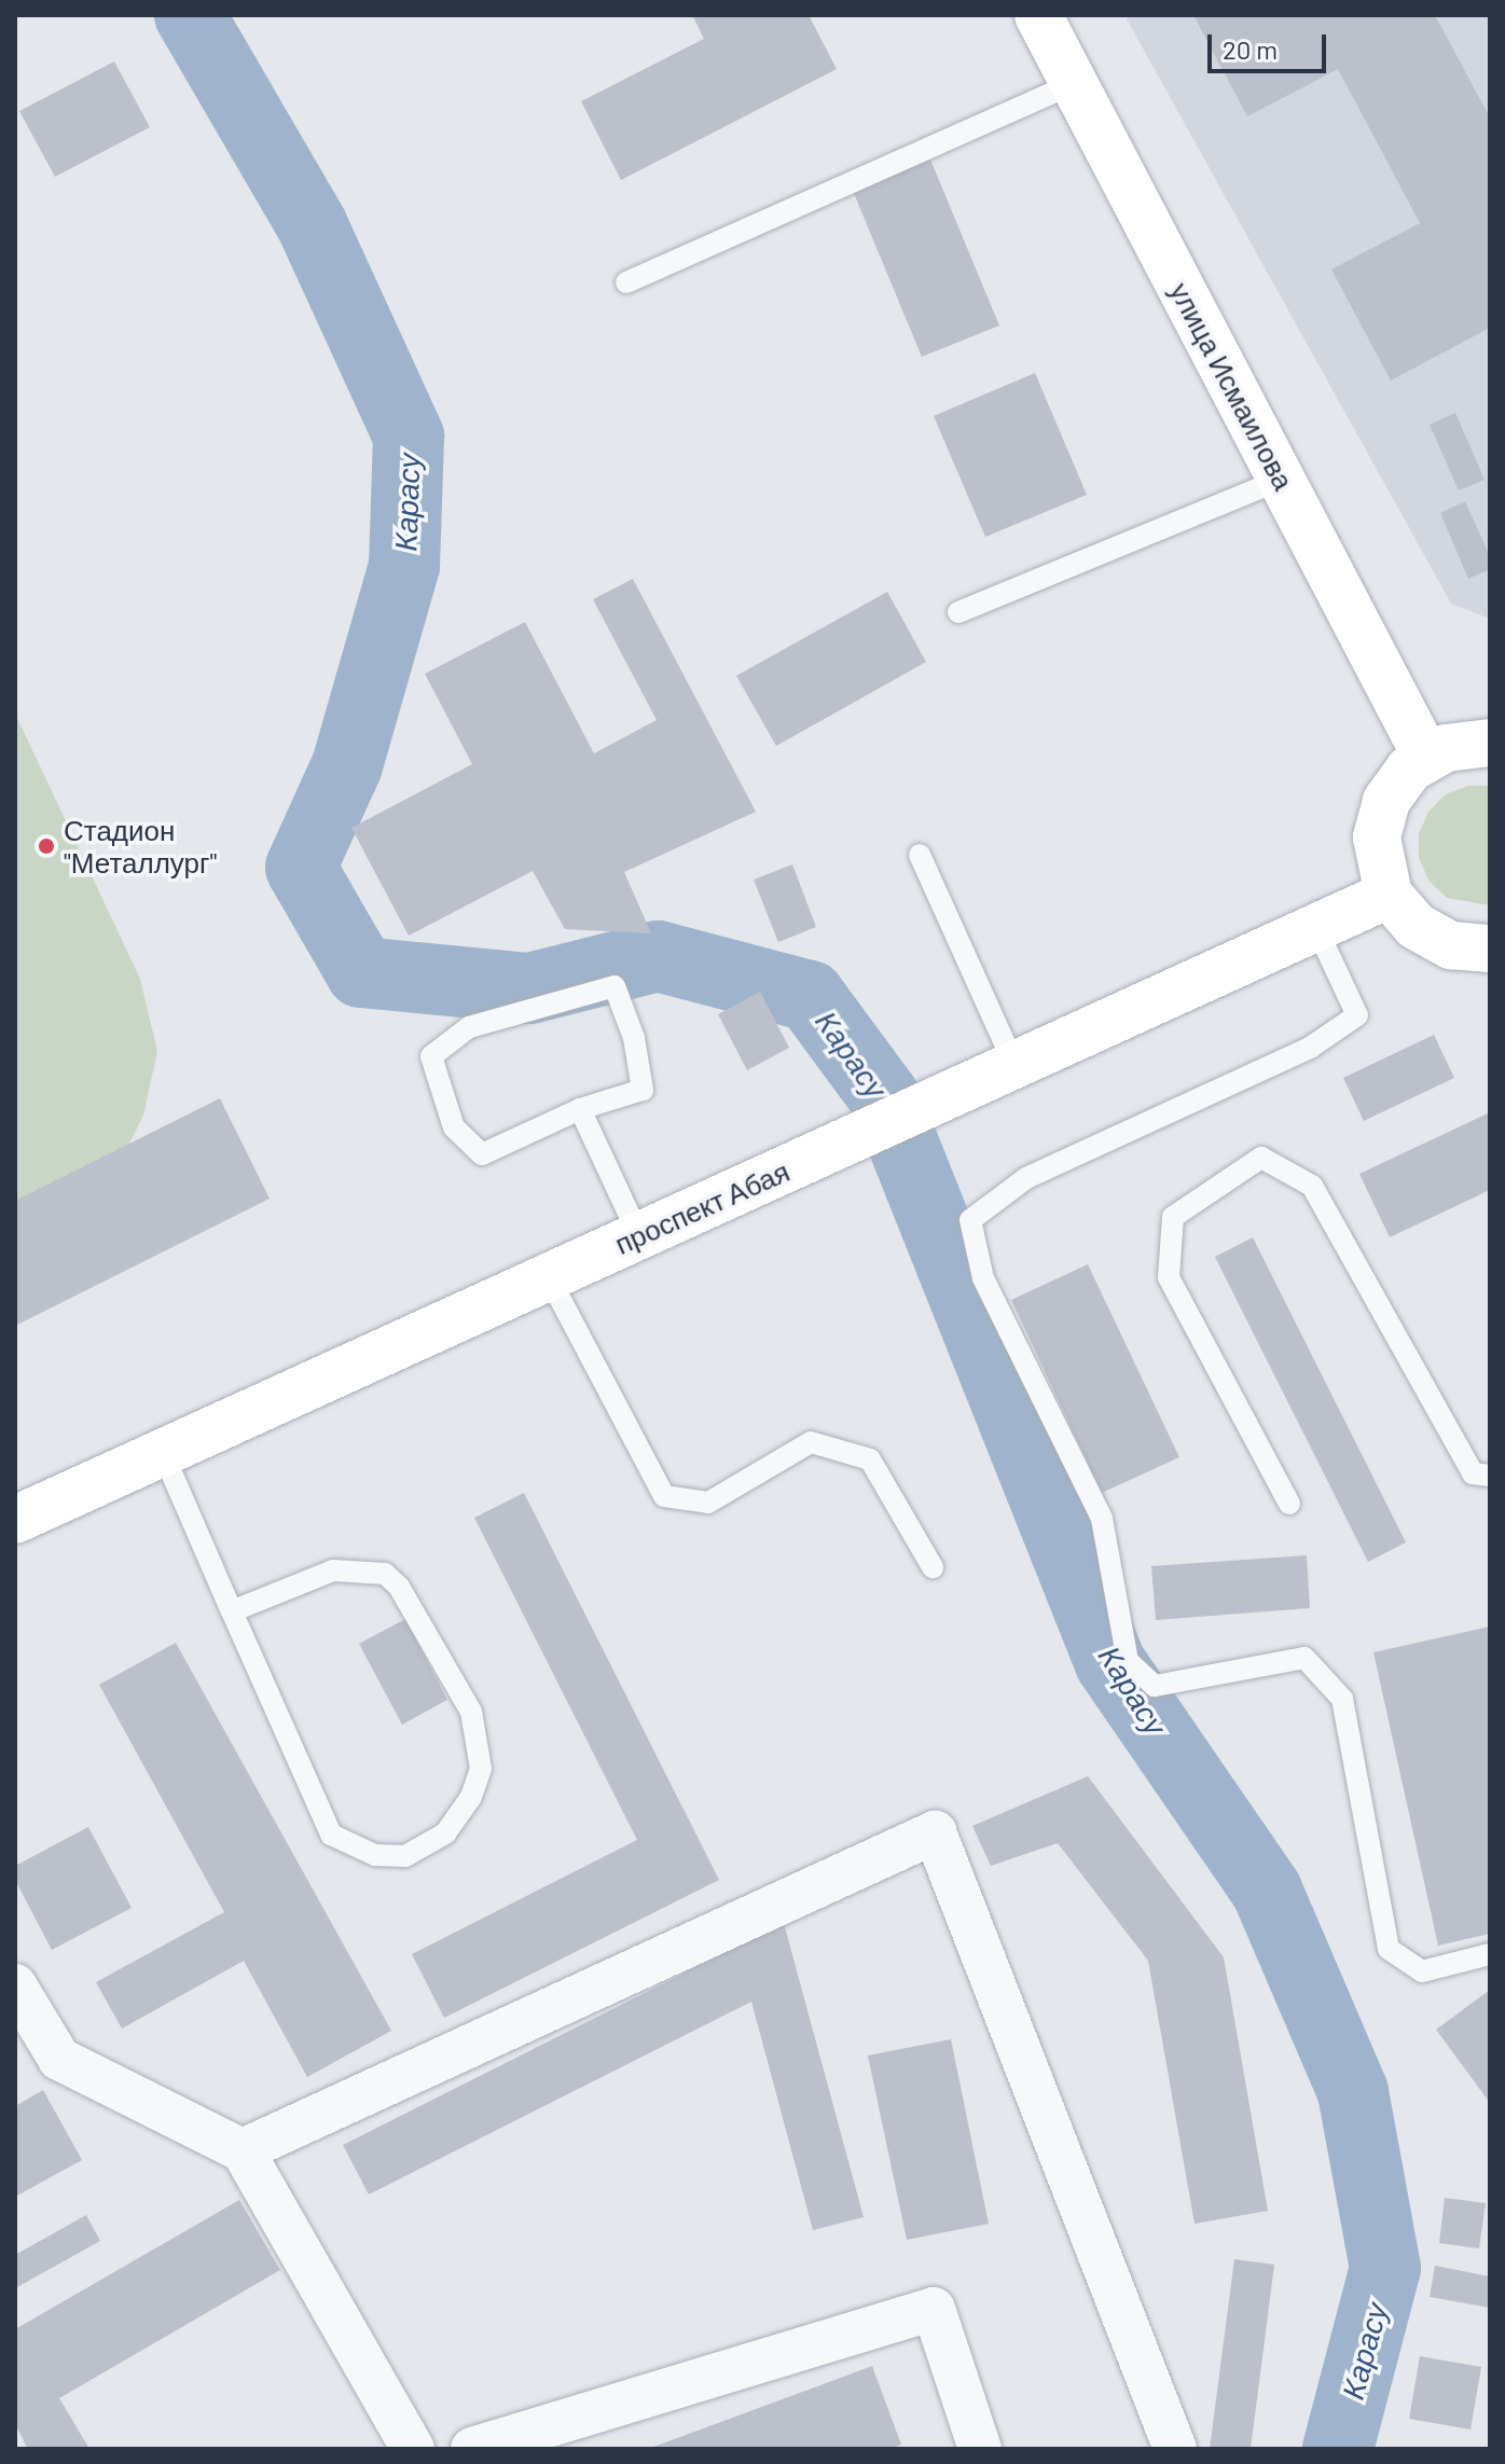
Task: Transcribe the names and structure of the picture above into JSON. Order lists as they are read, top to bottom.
{
  "streets": {
    "main road": ["улица Исмаилова", "проспект Абая"]
  },
  "water": ["Карасу"],
  "places": ["Стадион \"Металлург\""],
  "scale_bar": "20 m"
}
